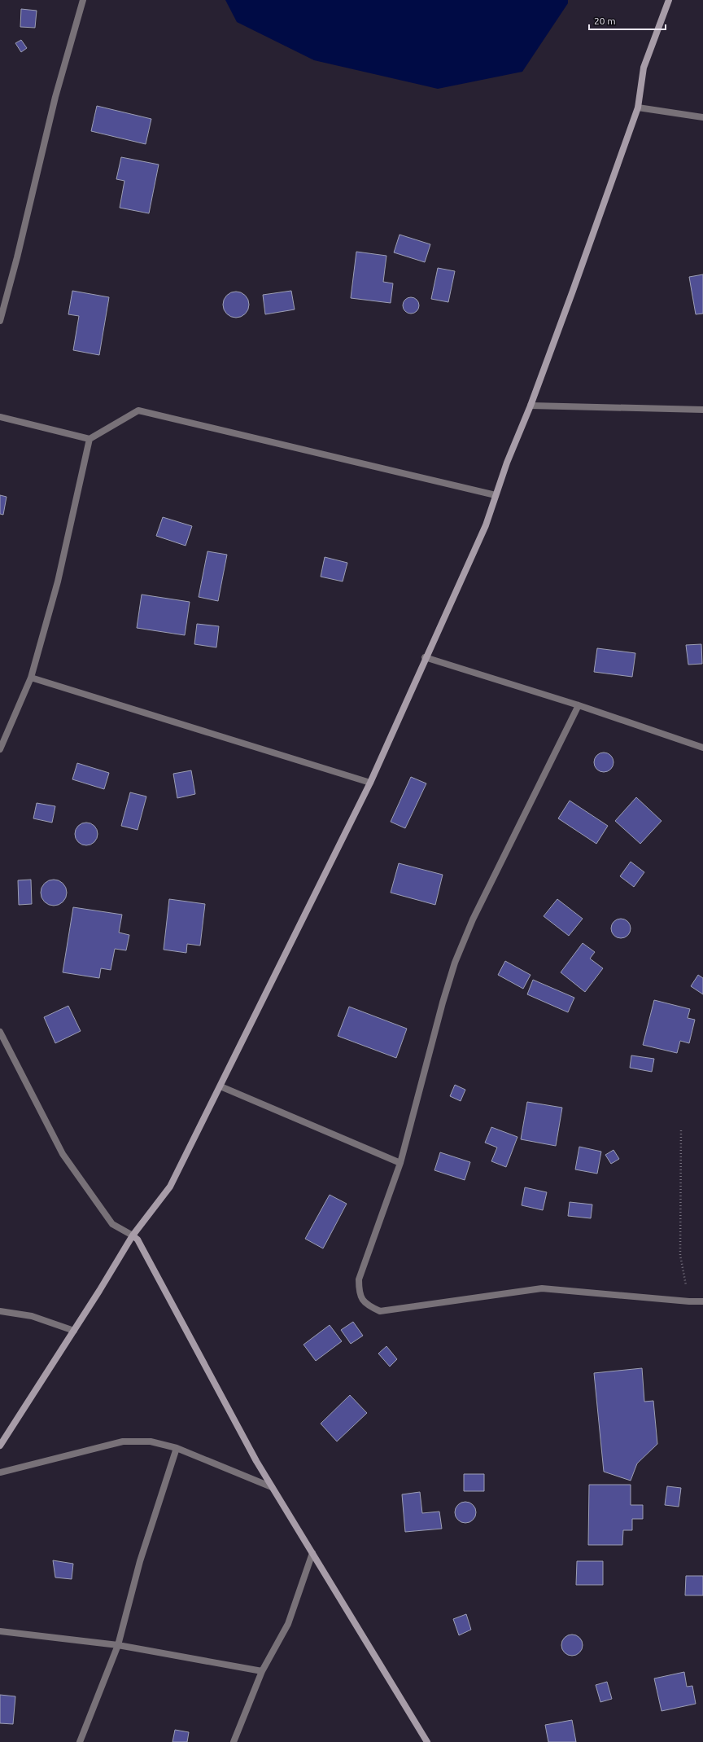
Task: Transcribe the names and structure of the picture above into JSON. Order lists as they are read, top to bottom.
{
  "scale_bar": "20 m"
}
